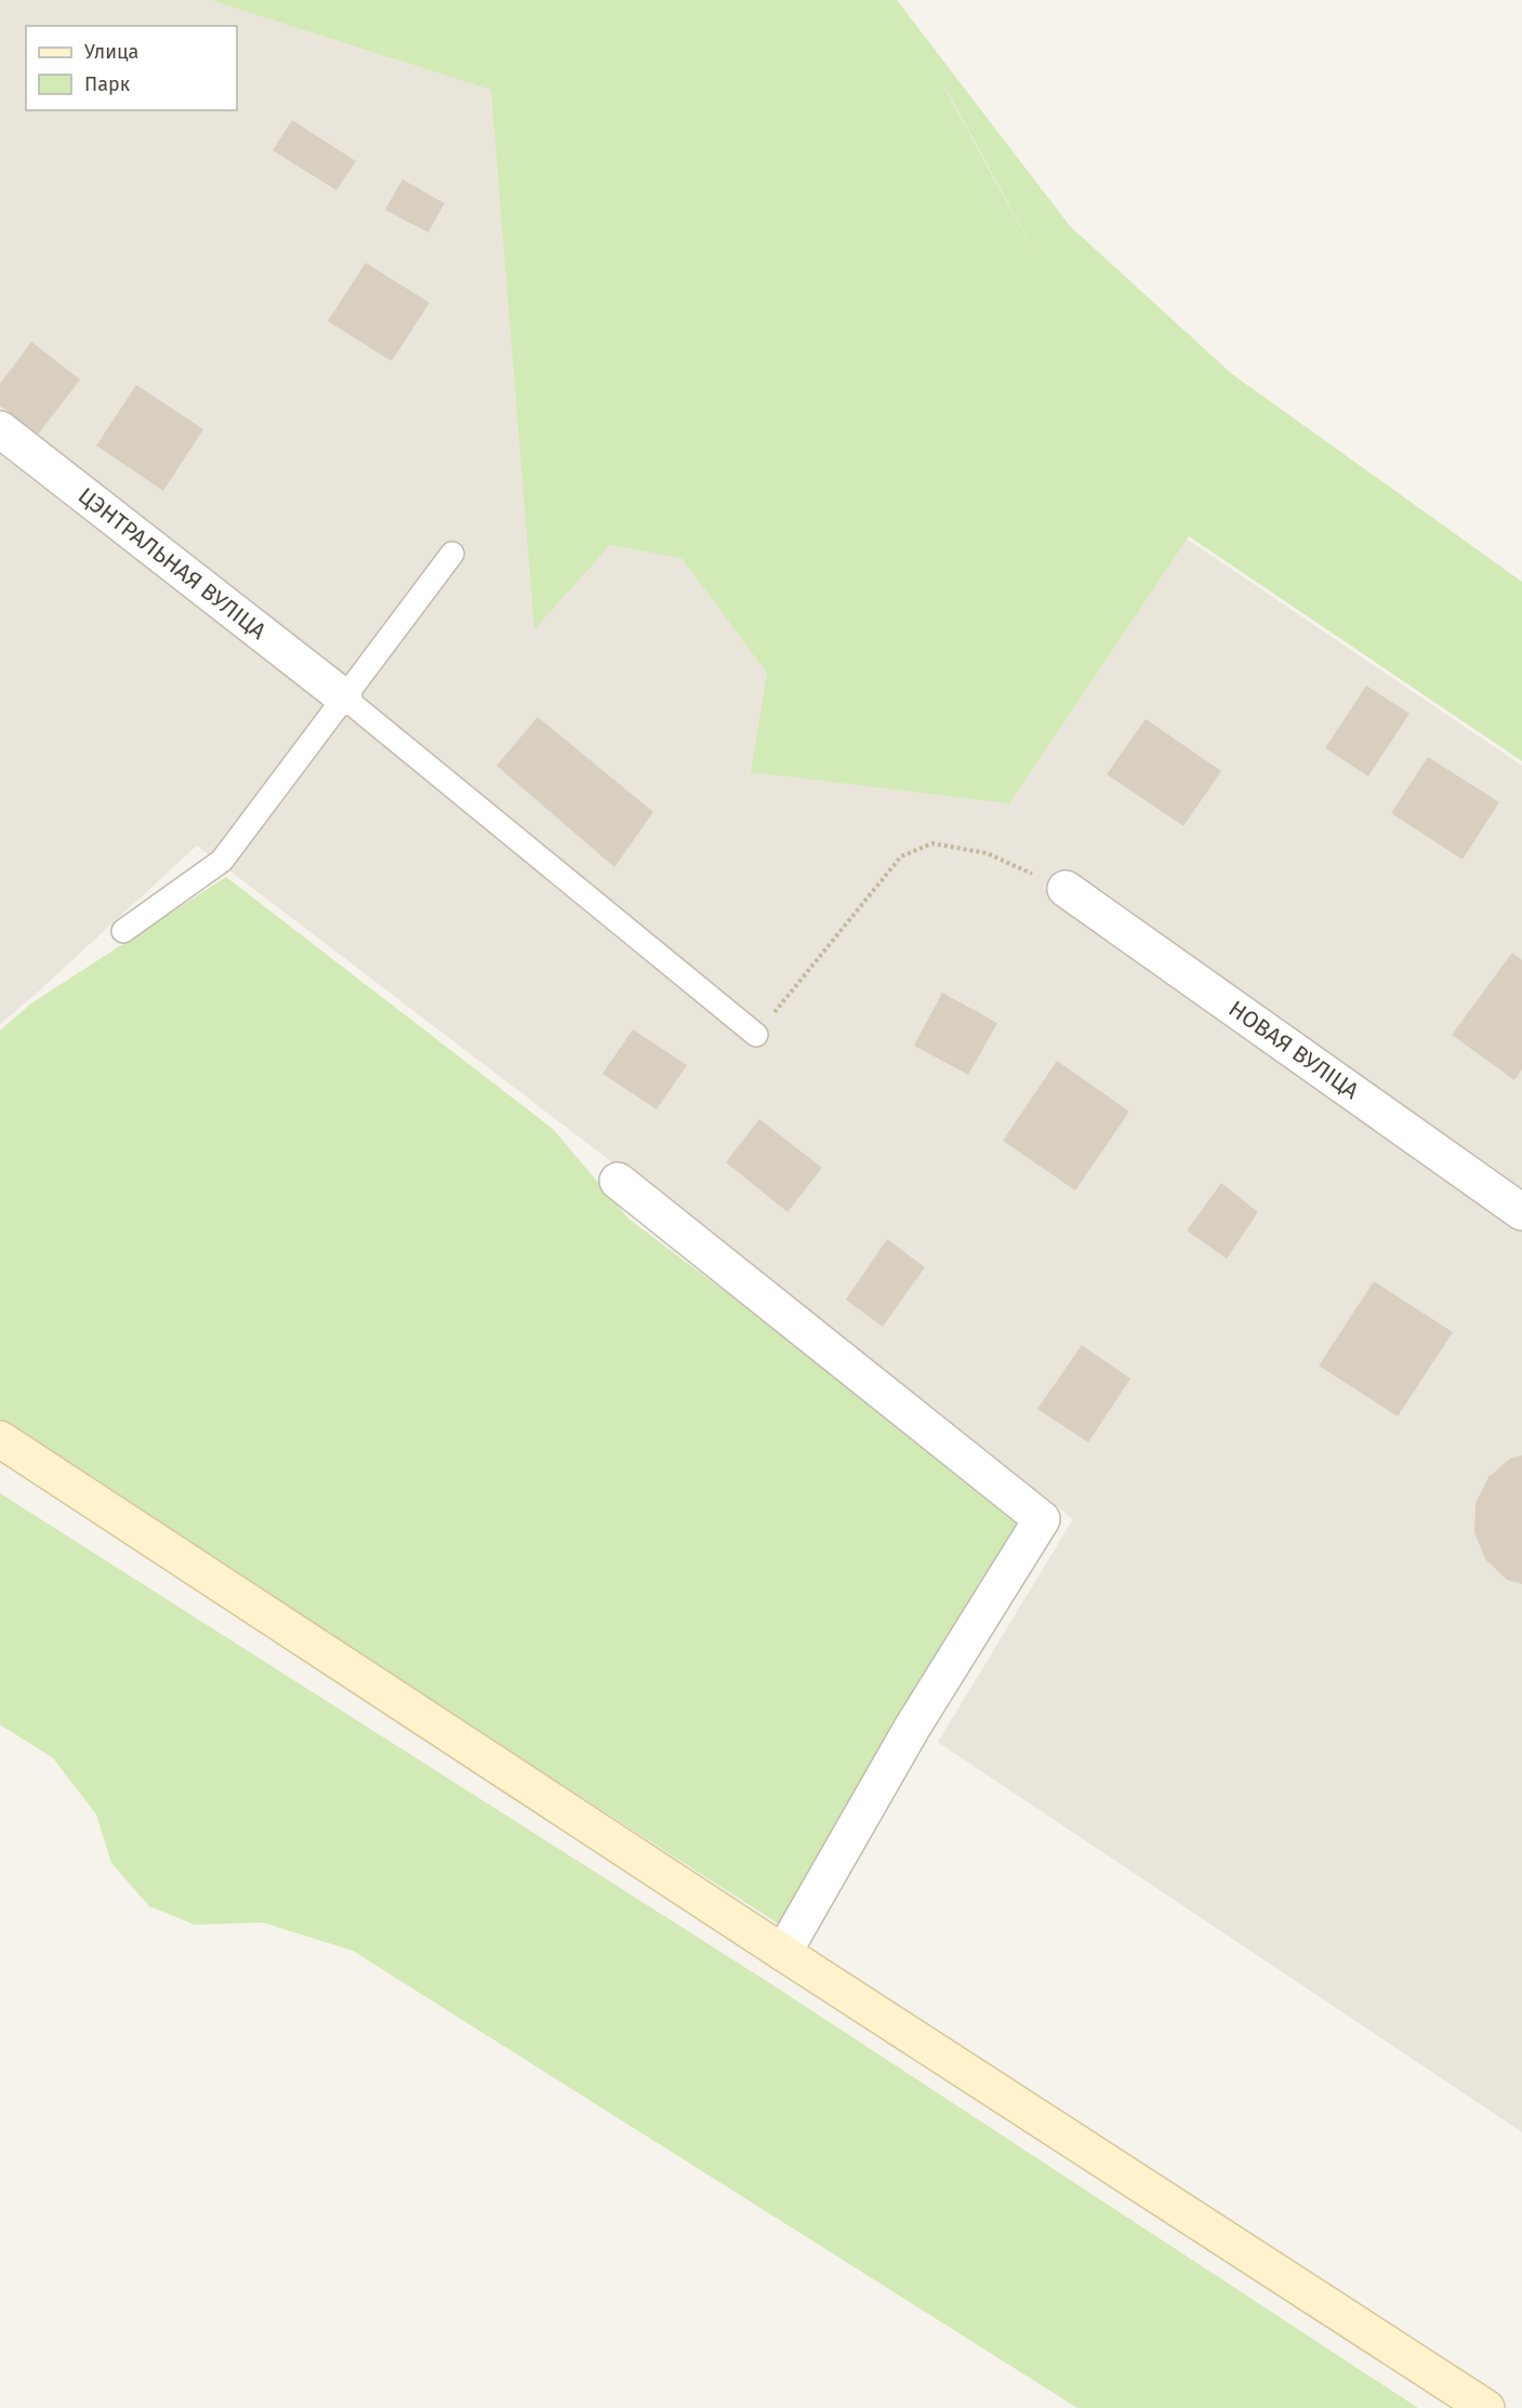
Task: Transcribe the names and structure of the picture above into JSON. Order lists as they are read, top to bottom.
{
  "streets": {
    "street": ["ЦЭНТРАЛЬНАЯ ВУЛІЦА", "НОВАЯ ВУЛІЦА"]
  },
  "legend": ["Улица", "Парк"]
}
